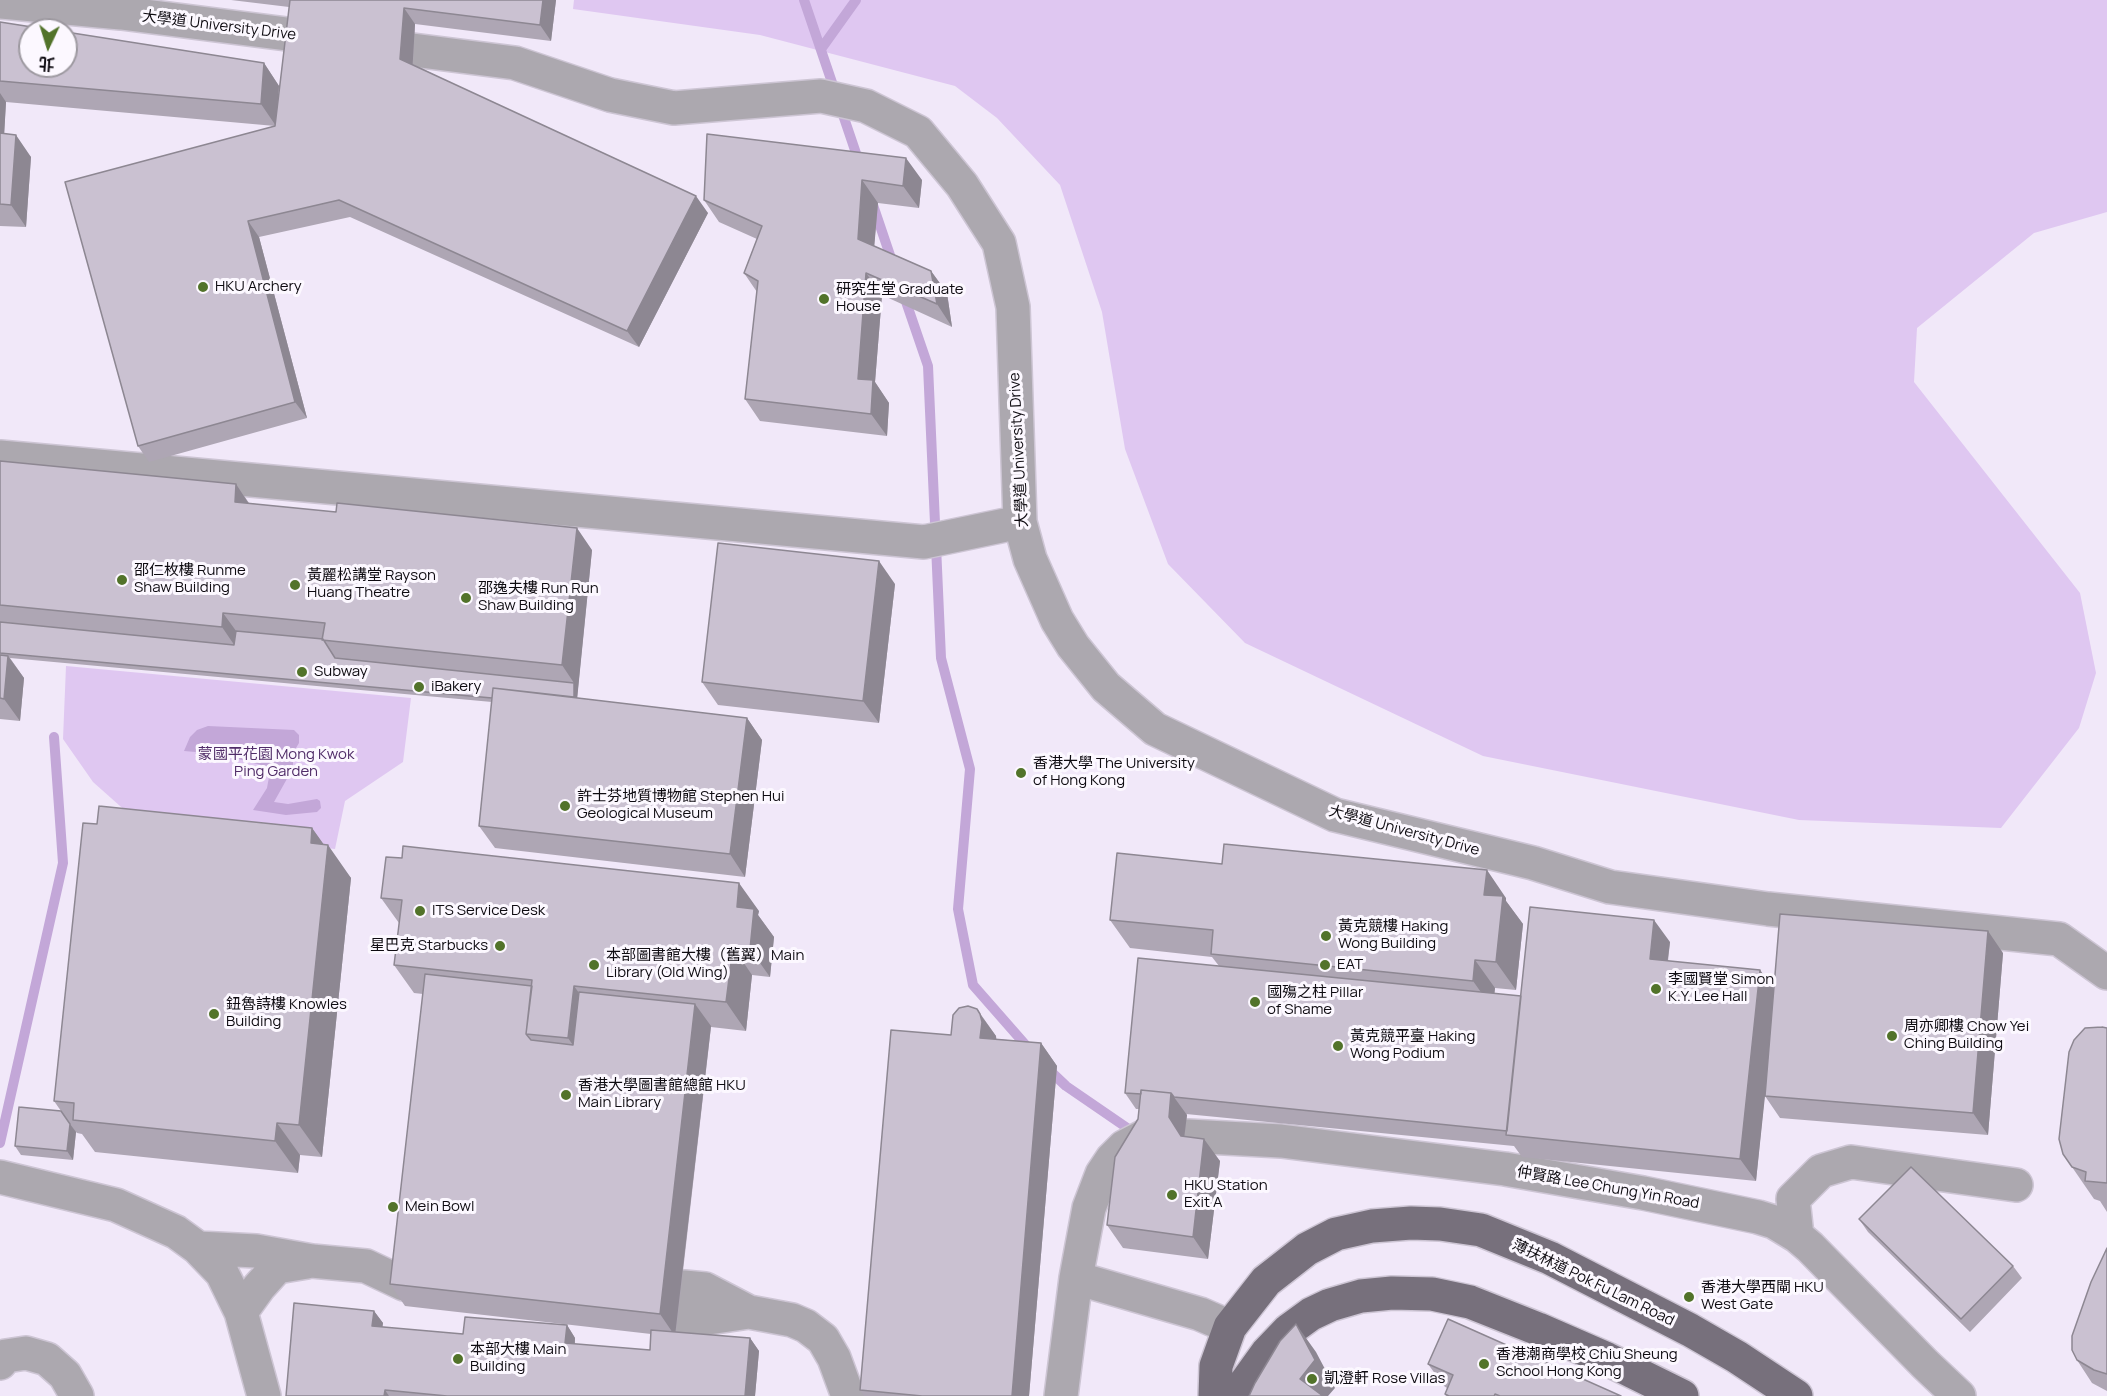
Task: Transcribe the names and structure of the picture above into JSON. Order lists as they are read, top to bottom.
{
  "streets": {
    "main road": ["薄扶林道 Pok Fu Lam Road"],
    "lane": ["大學道 University Drive", "仲賢路 Lee Chung Yin Road"]
  },
  "parks": ["蒙國平花園 Mong Kwok Ping Garden"],
  "places": [
    "HKU Archery",
    "研究生堂 Graduate House",
    "邵仁枚樓 Runme Shaw Building",
    "黃麗松講堂 Rayson Huang Theatre",
    "邵逸夫樓 Run Run Shaw Building",
    "Subway",
    "iBakery",
    "香港大學 The University of Hong Kong",
    "許士芬地質博物館 Stephen Hui Geological Museum",
    "ITS Service Desk",
    "黃克競樓 Haking Wong Building",
    "星巴克 Starbucks",
    "本部圖書館大樓（舊翼）Main Library (Old Wing)",
    "EAT",
    "李國賢堂 Simon K.Y. Lee Hall",
    "國殤之柱 Pillar of Shame",
    "鈕魯詩樓 Knowles Building",
    "周亦卿樓 Chow Yei Ching Building",
    "黃克競平臺 Haking Wong Podium",
    "香港大學圖書館總館 HKU Main Library",
    "HKU Station Exit A",
    "Mein Bowl",
    "香港大學西閘 HKU West Gate",
    "本部大樓 Main Building",
    "香港潮商學校 Chiu Sheung School Hong Kong",
    "凱澄軒 Rose Villas"
  ],
  "north": "bottom"
}
